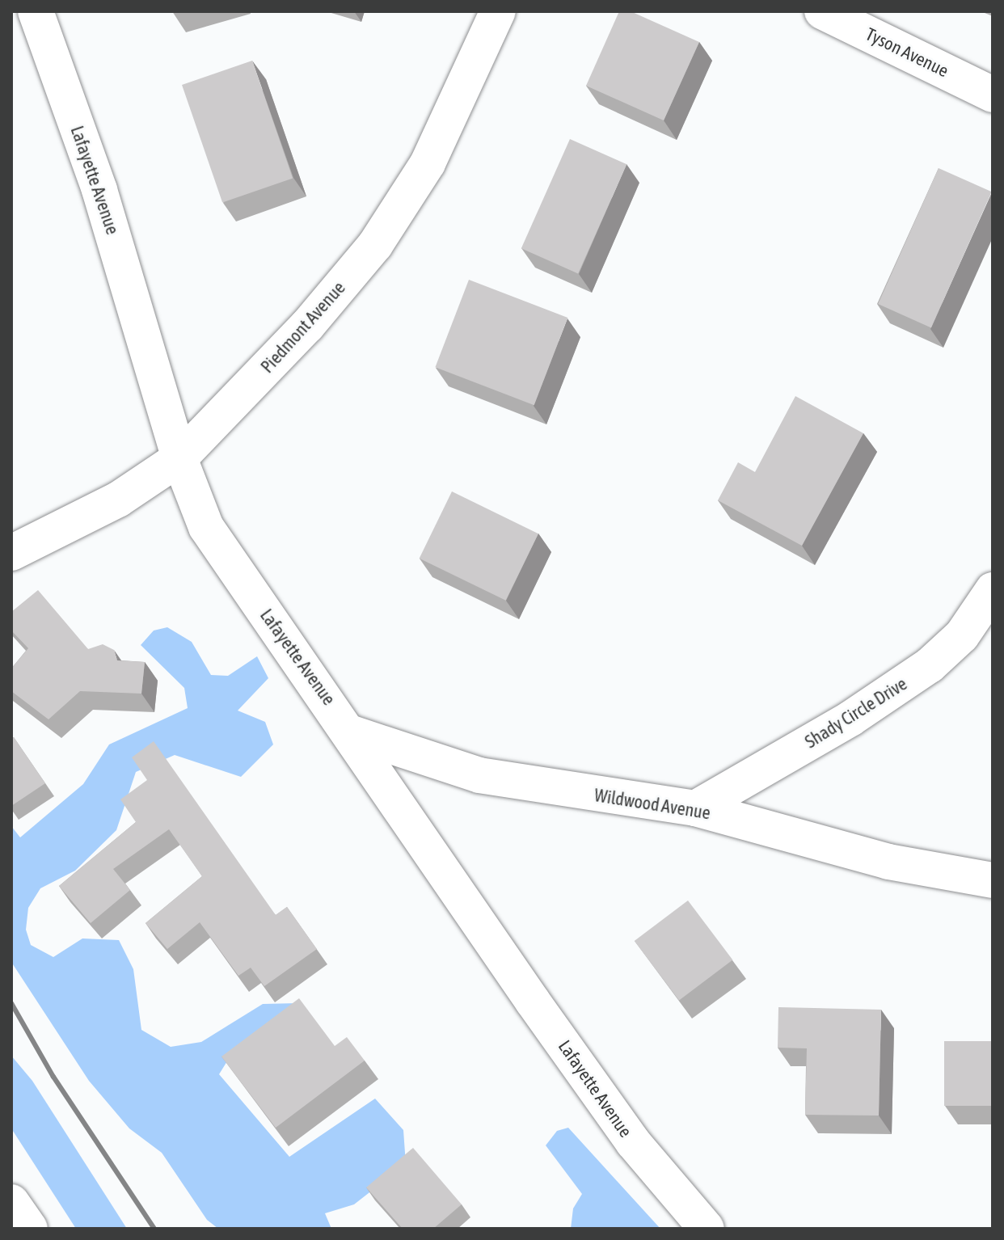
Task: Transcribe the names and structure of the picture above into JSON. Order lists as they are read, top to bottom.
{
  "streets": {
    "street": [
      "Tyson Avenue",
      "Lafayette Avenue",
      "Piedmont Avenue",
      "Shady Circle Drive",
      "Wildwood Avenue"
    ]
  },
  "crossings": [
    ["Lafayette Avenue", "Piedmont Avenue"],
    ["Lafayette Avenue", "Wildwood Avenue"],
    ["Shady Circle Drive", "Wildwood Avenue"]
  ]
}
